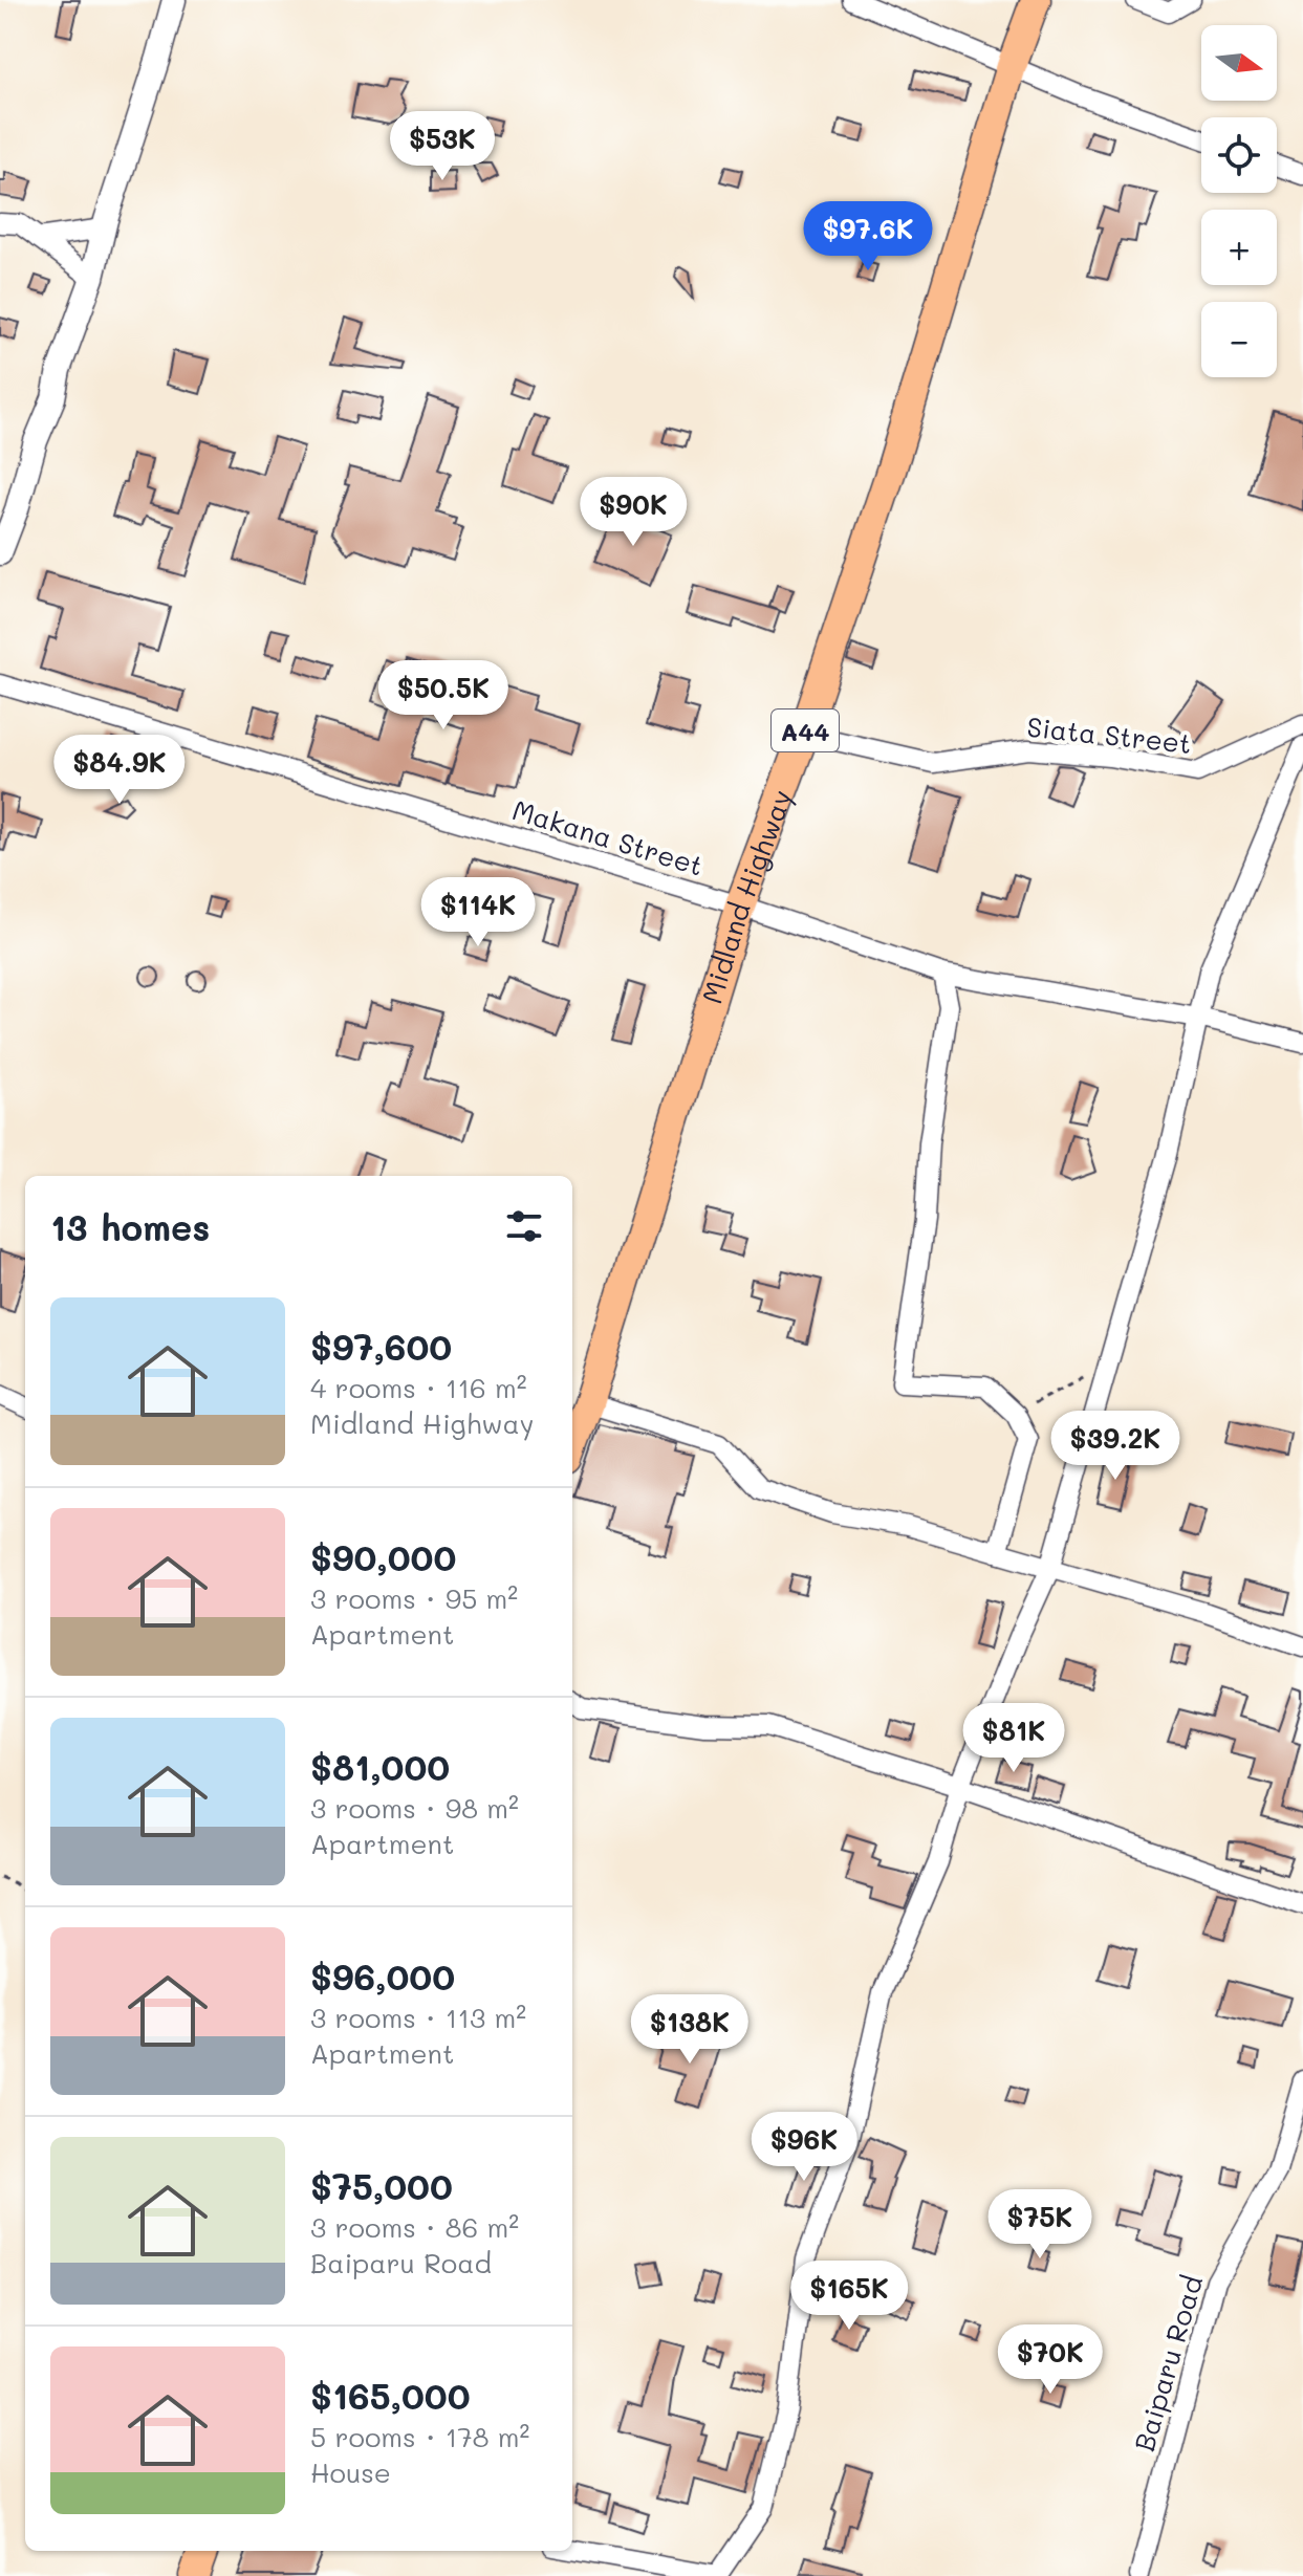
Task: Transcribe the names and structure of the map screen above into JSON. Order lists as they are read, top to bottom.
{
  "streets": {
    "main road": ["A44", "Midland Highway"],
    "street": ["Siata Street", "Makana Street", "Baiparu Road"]
  },
  "crossings": [
    ["Siata Street", "Midland Highway"],
    ["Makana Street", "Midland Highway"]
  ],
  "north": "right",
  "page": {
    "map_buttons": ["+", "−"],
    "price": [
      "$53K",
      "$97.6K",
      "$90K",
      "$50.5K",
      "$84.9K",
      "$114K",
      "$39.2K",
      "$81K",
      "$138K",
      "$96K",
      "$75K",
      "$165K",
      "$70K"
    ],
    "heading": "13 homes",
    "list": [
      {
        "name": "$97,600",
        "note": "4 rooms · 116 m² · Midland Highway"
      },
      {
        "name": "$90,000",
        "note": "3 rooms · 95 m² · Apartment"
      },
      {
        "name": "$81,000",
        "note": "3 rooms · 98 m² · Apartment"
      },
      {
        "name": "$96,000",
        "note": "3 rooms · 113 m² · Apartment"
      },
      {
        "name": "$75,000",
        "note": "3 rooms · 86 m² · Baiparu Road"
      },
      {
        "name": "$165,000",
        "note": "5 rooms · 178 m² · House"
      }
    ]
  }
}
